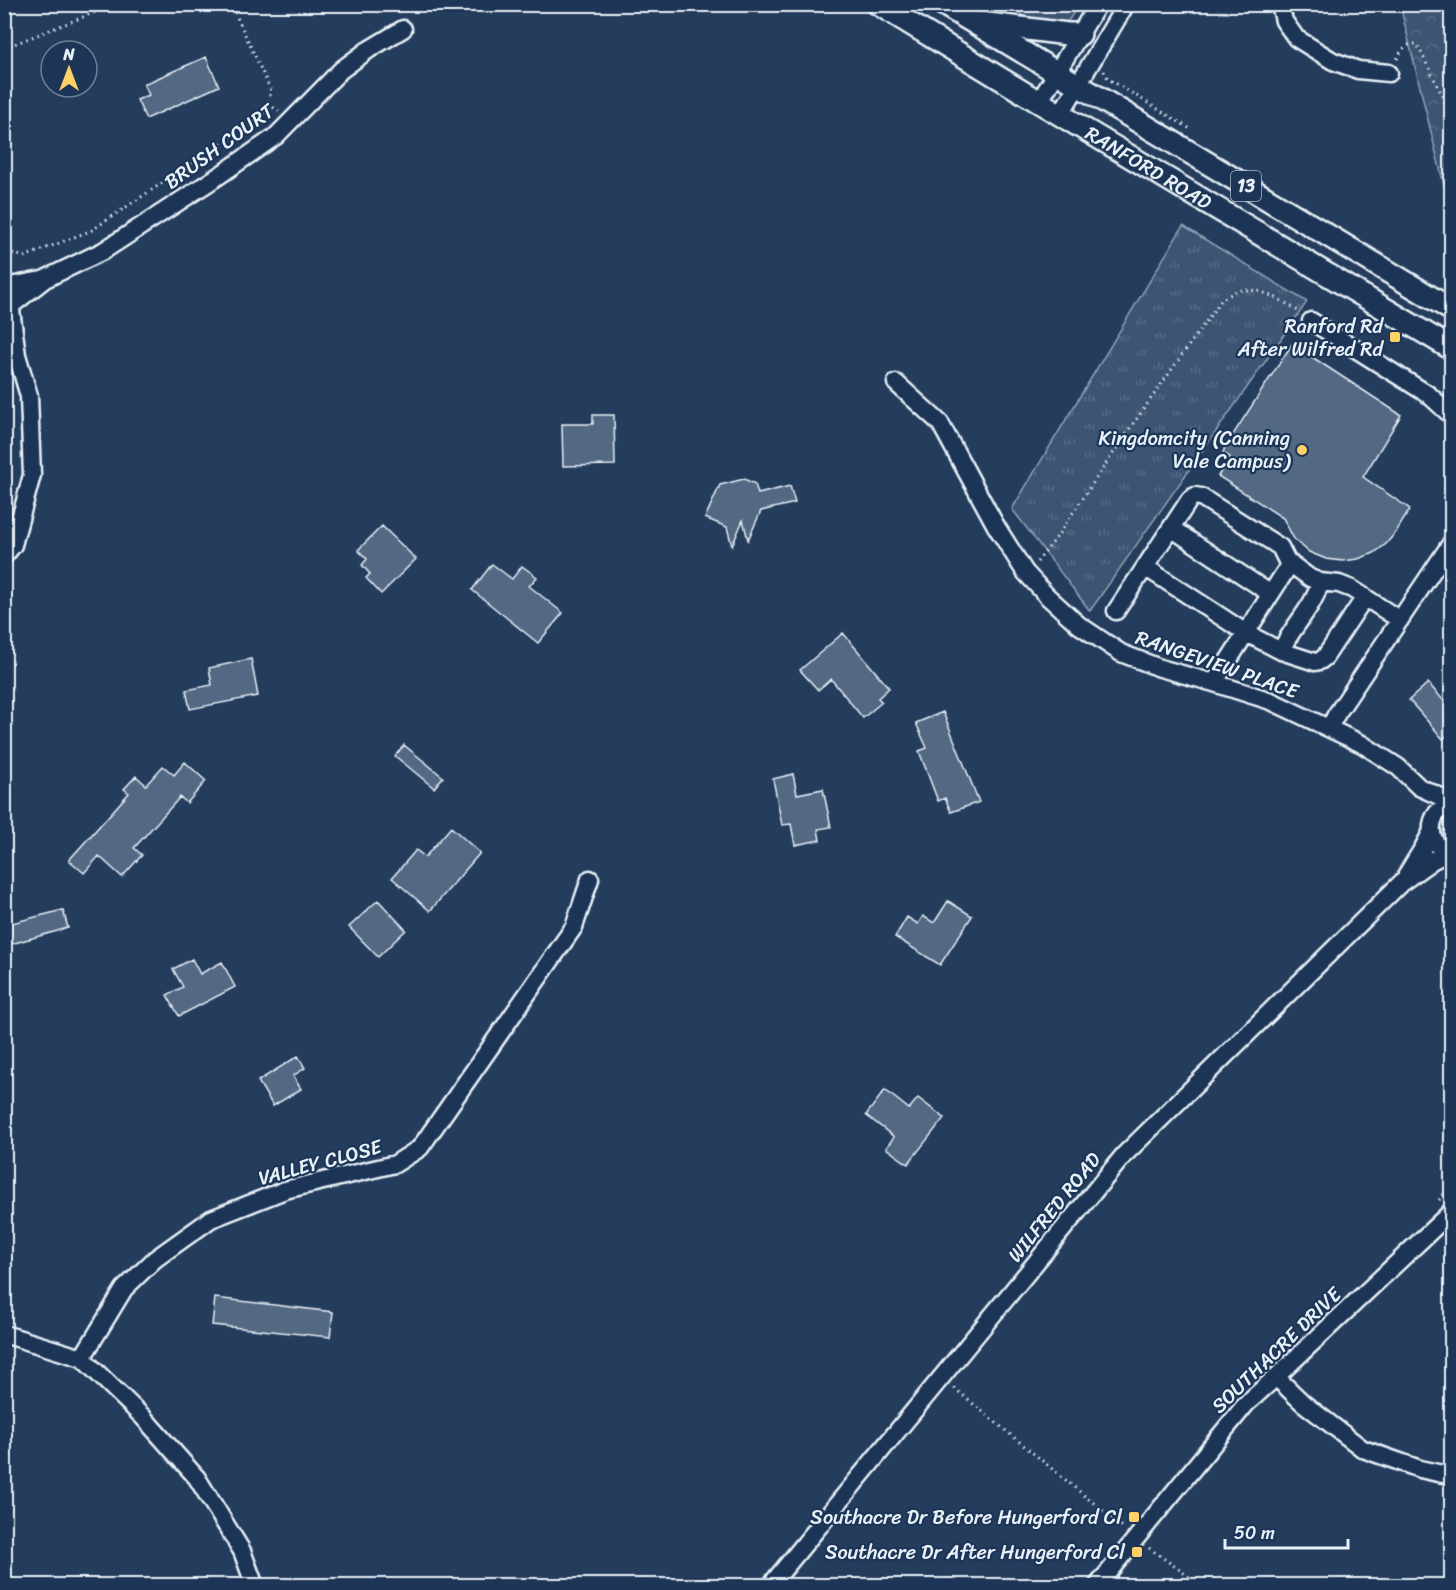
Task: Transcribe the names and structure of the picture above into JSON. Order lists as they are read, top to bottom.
{
  "streets": {
    "main road": ["RANFORD ROAD", "13"],
    "street": [
      "BRUSH COURT",
      "RANGEVIEW PLACE",
      "VALLEY CLOSE",
      "WILFRED ROAD",
      "SOUTHACRE DRIVE"
    ]
  },
  "crossings": [
    ["RANGEVIEW PLACE", "WILFRED ROAD"]
  ],
  "places": {
    "transit": ["Ranford Rd After Wilfred Rd", "Southacre Dr Before Hungerford Cl", "Southacre Dr After Hungerford Cl"],
    "other": ["Kingdomcity (Canning Vale Campus)"]
  },
  "scale_bar": "50 m",
  "north": "top"
}
